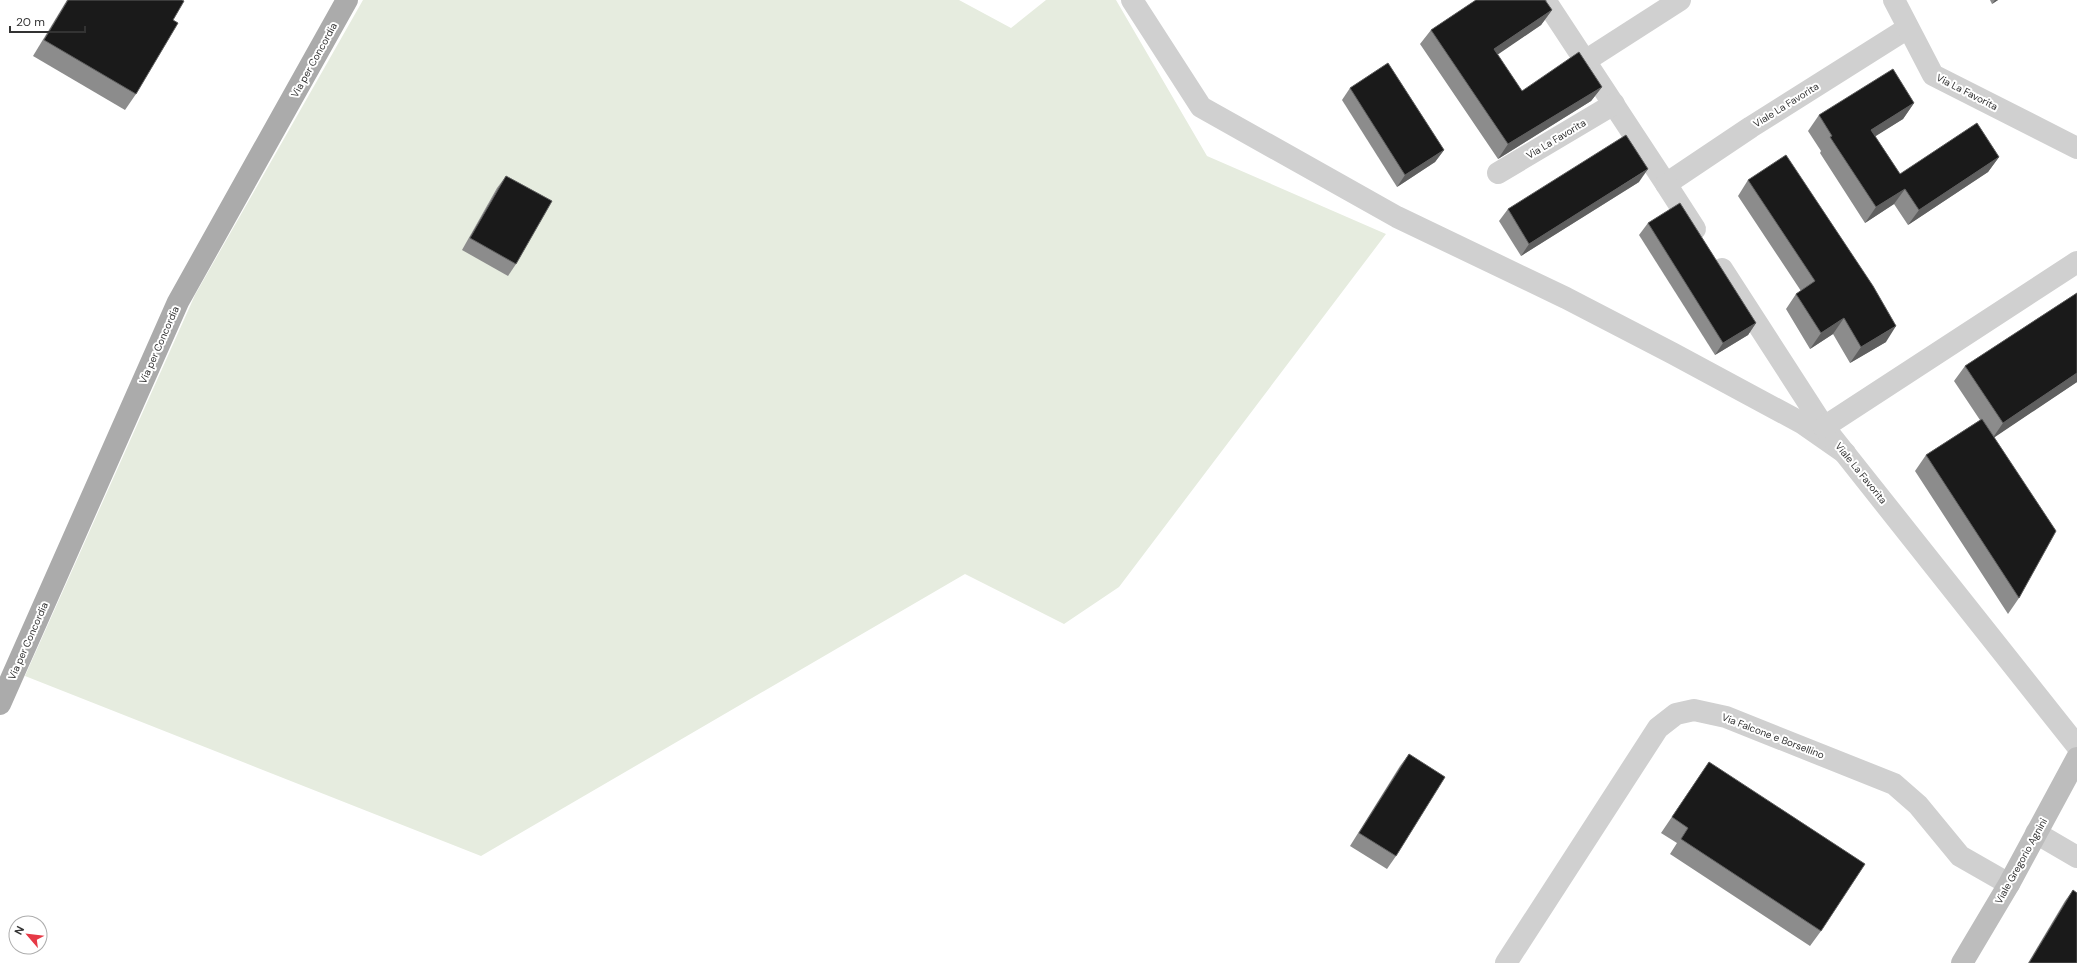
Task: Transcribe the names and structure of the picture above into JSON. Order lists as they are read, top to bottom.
{
  "streets": {
    "main road": ["Via per Concordia", "Viale Gregorio Agnini"],
    "street": ["Via La Favorita", "Viale La Favorita", "Via Falcone e Borsellino"]
  },
  "crossings": [
    ["Via La Favorita", "Viale La Favorita"],
    ["Via Falcone e Borsellino", "Viale Gregorio Agnini"]
  ],
  "scale_bar": "20 m",
  "north": "top left"
}
